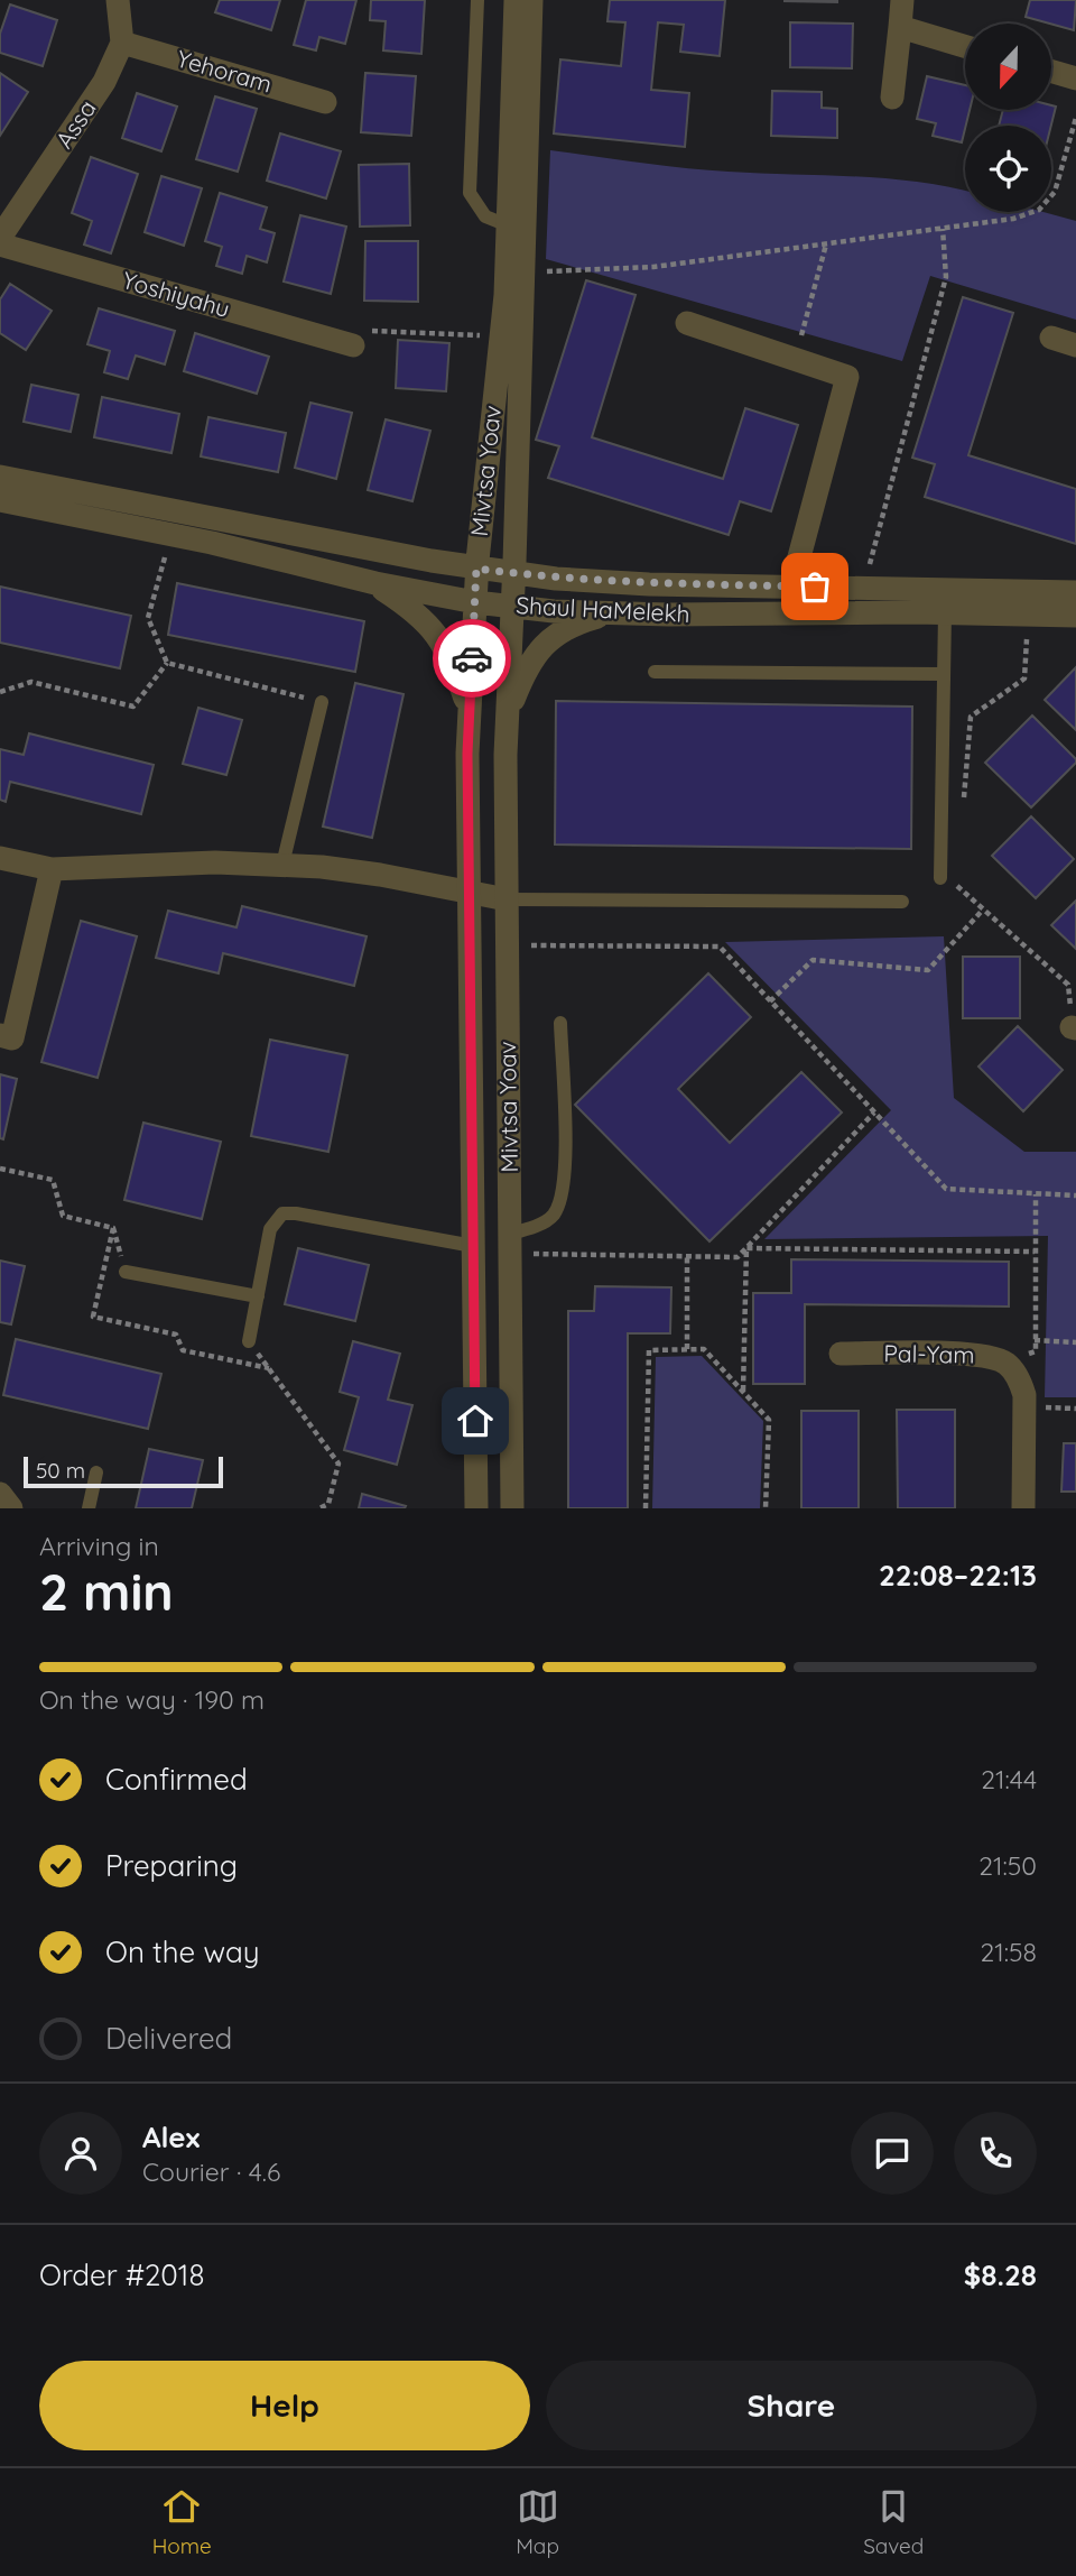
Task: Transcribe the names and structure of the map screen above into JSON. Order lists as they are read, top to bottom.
{
  "streets": {
    "street": [
      "Yehoram",
      "Assa",
      "Yoshiyahu",
      "Mivtsa Yoav",
      "Shaul HaMelekh",
      "Pal-Yam"
    ]
  },
  "crossings": [
    ["Yehoram", "Assa"],
    ["Mivtsa Yoav", "Shaul HaMelekh"]
  ],
  "scale_bar": "50 m",
  "north": "bottom",
  "page": {
    "scale": "50 m",
    "heading": ["2 min", "Arriving in", "22:08–22:13"],
    "panel": [
      "Alex",
      "Courier · 4.6",
      "Order #2018",
      "$8.28"
    ],
    "bar": "On the way · 190 m",
    "list": [
      ["Confirmed", "21:44"],
      ["Preparing", "21:50"],
      ["On the way", "21:58"],
      "Delivered"
    ],
    "buttons": ["Help", "Share"],
    "tabs": ["Home", "Map", "Saved"]
  }
}
